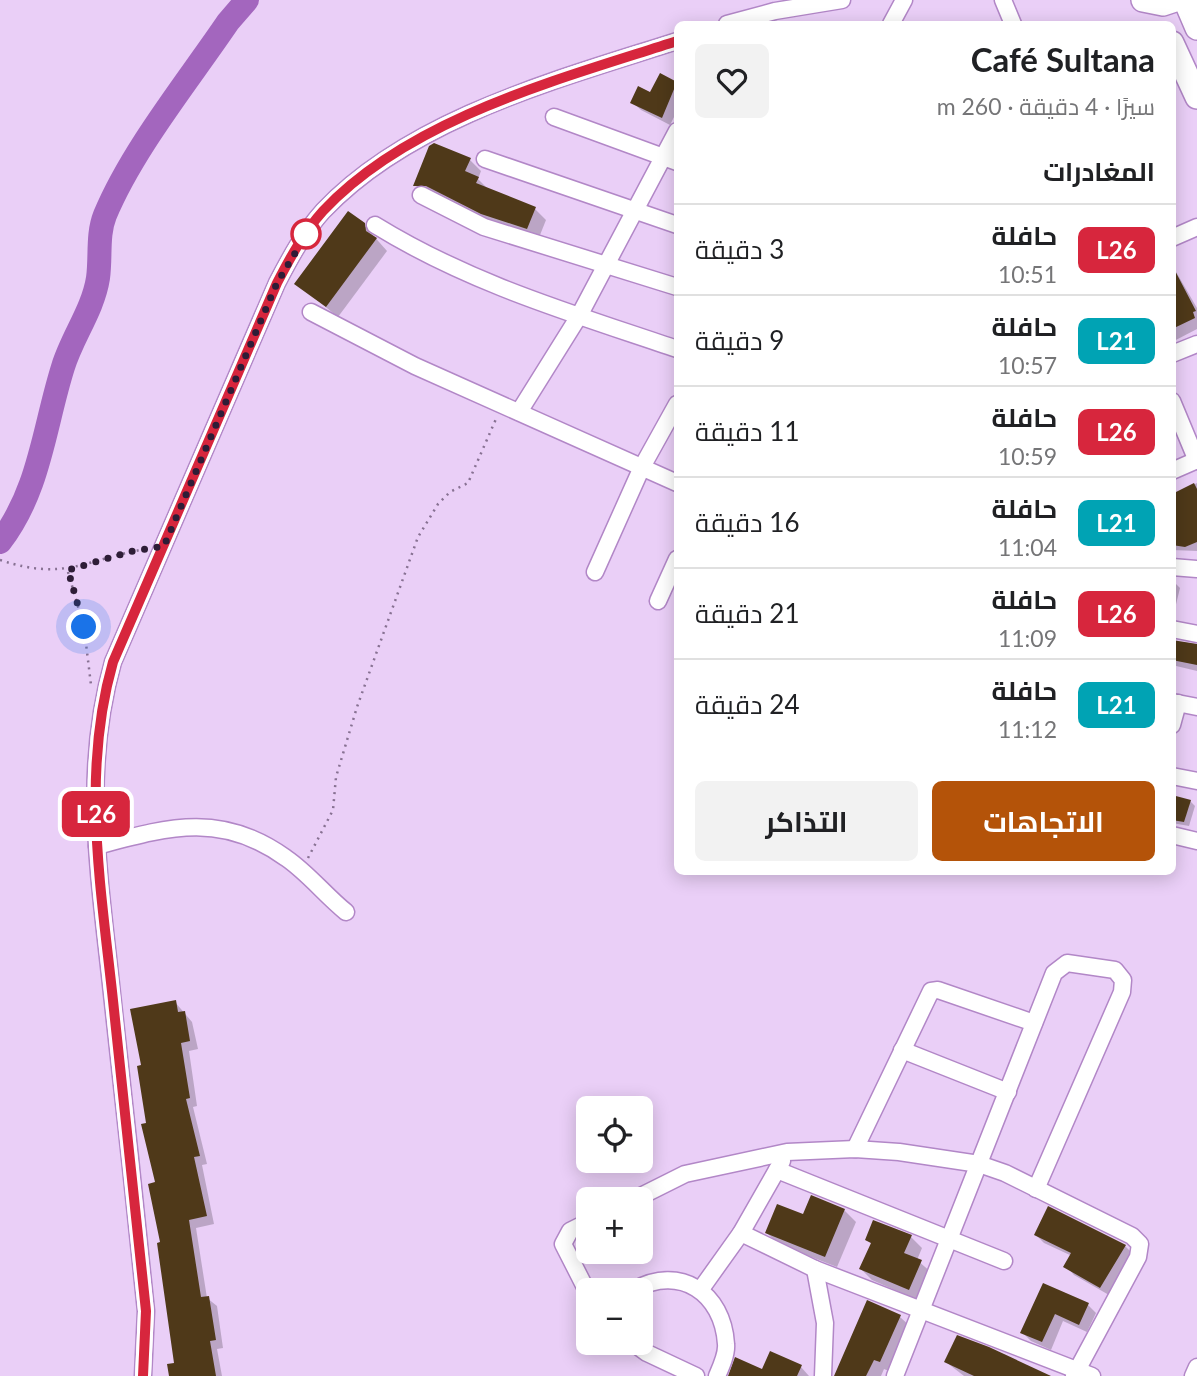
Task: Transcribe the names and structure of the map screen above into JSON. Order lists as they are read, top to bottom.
{
  "lines": ["bus line L26"],
  "page": {
    "on_map": "L26",
    "heading": [
      ["Café Sultana", "سيرًا · 4 دقيقة · 260 m"],
      "المغادرات"
    ],
    "list": [
      {
        "mark": "L26",
        "name": "حافلة",
        "note": "10:51",
        "value": "3 دقيقة"
      },
      {
        "mark": "L21",
        "name": "حافلة",
        "note": "10:57",
        "value": "9 دقيقة"
      },
      {
        "mark": "L26",
        "name": "حافلة",
        "note": "10:59",
        "value": "11 دقيقة"
      },
      {
        "mark": "L21",
        "name": "حافلة",
        "note": "11:04",
        "value": "16 دقيقة"
      },
      {
        "mark": "L26",
        "name": "حافلة",
        "note": "11:09",
        "value": "21 دقيقة"
      },
      {
        "mark": "L21",
        "name": "حافلة",
        "note": "11:12",
        "value": "24 دقيقة"
      }
    ],
    "buttons": ["الاتجاهات", "التذاكر"],
    "map_buttons": ["+", "−"]
  }
}
